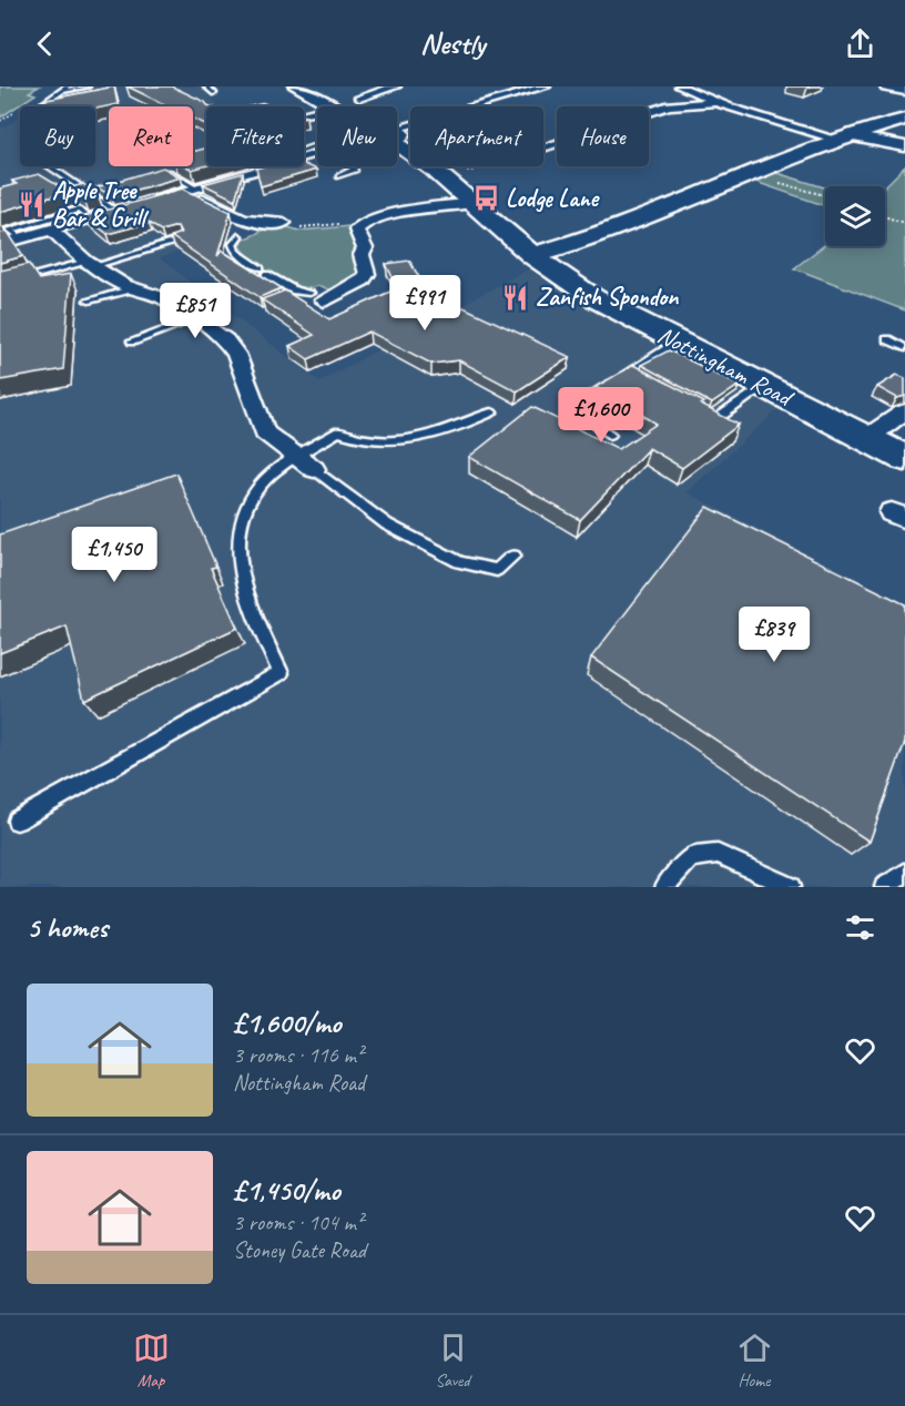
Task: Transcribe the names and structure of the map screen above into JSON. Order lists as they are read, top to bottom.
{
  "streets": {
    "main road": ["Nottingham Road"]
  },
  "places": {
    "bus stop": ["Lodge Lane"],
    "restaurant": ["Apple Tree Bar & Grill", "Zanfish Spondon"]
  },
  "page": {
    "header": "Nestly",
    "chip": [
      "Buy",
      "Rent",
      "Filters",
      "New",
      "Apartment",
      "House"
    ],
    "price": [
      "£991",
      "£851",
      "£1,600",
      "£1,450",
      "£839"
    ],
    "heading": "5 homes",
    "list": [
      {
        "name": "£1,600/mo",
        "note": "3 rooms · 116 m² · Nottingham Road"
      },
      {
        "name": "£1,450/mo",
        "note": "3 rooms · 104 m² · Stoney Gate Road"
      }
    ],
    "tabs": ["Map", "Saved", "Home"]
  }
}
